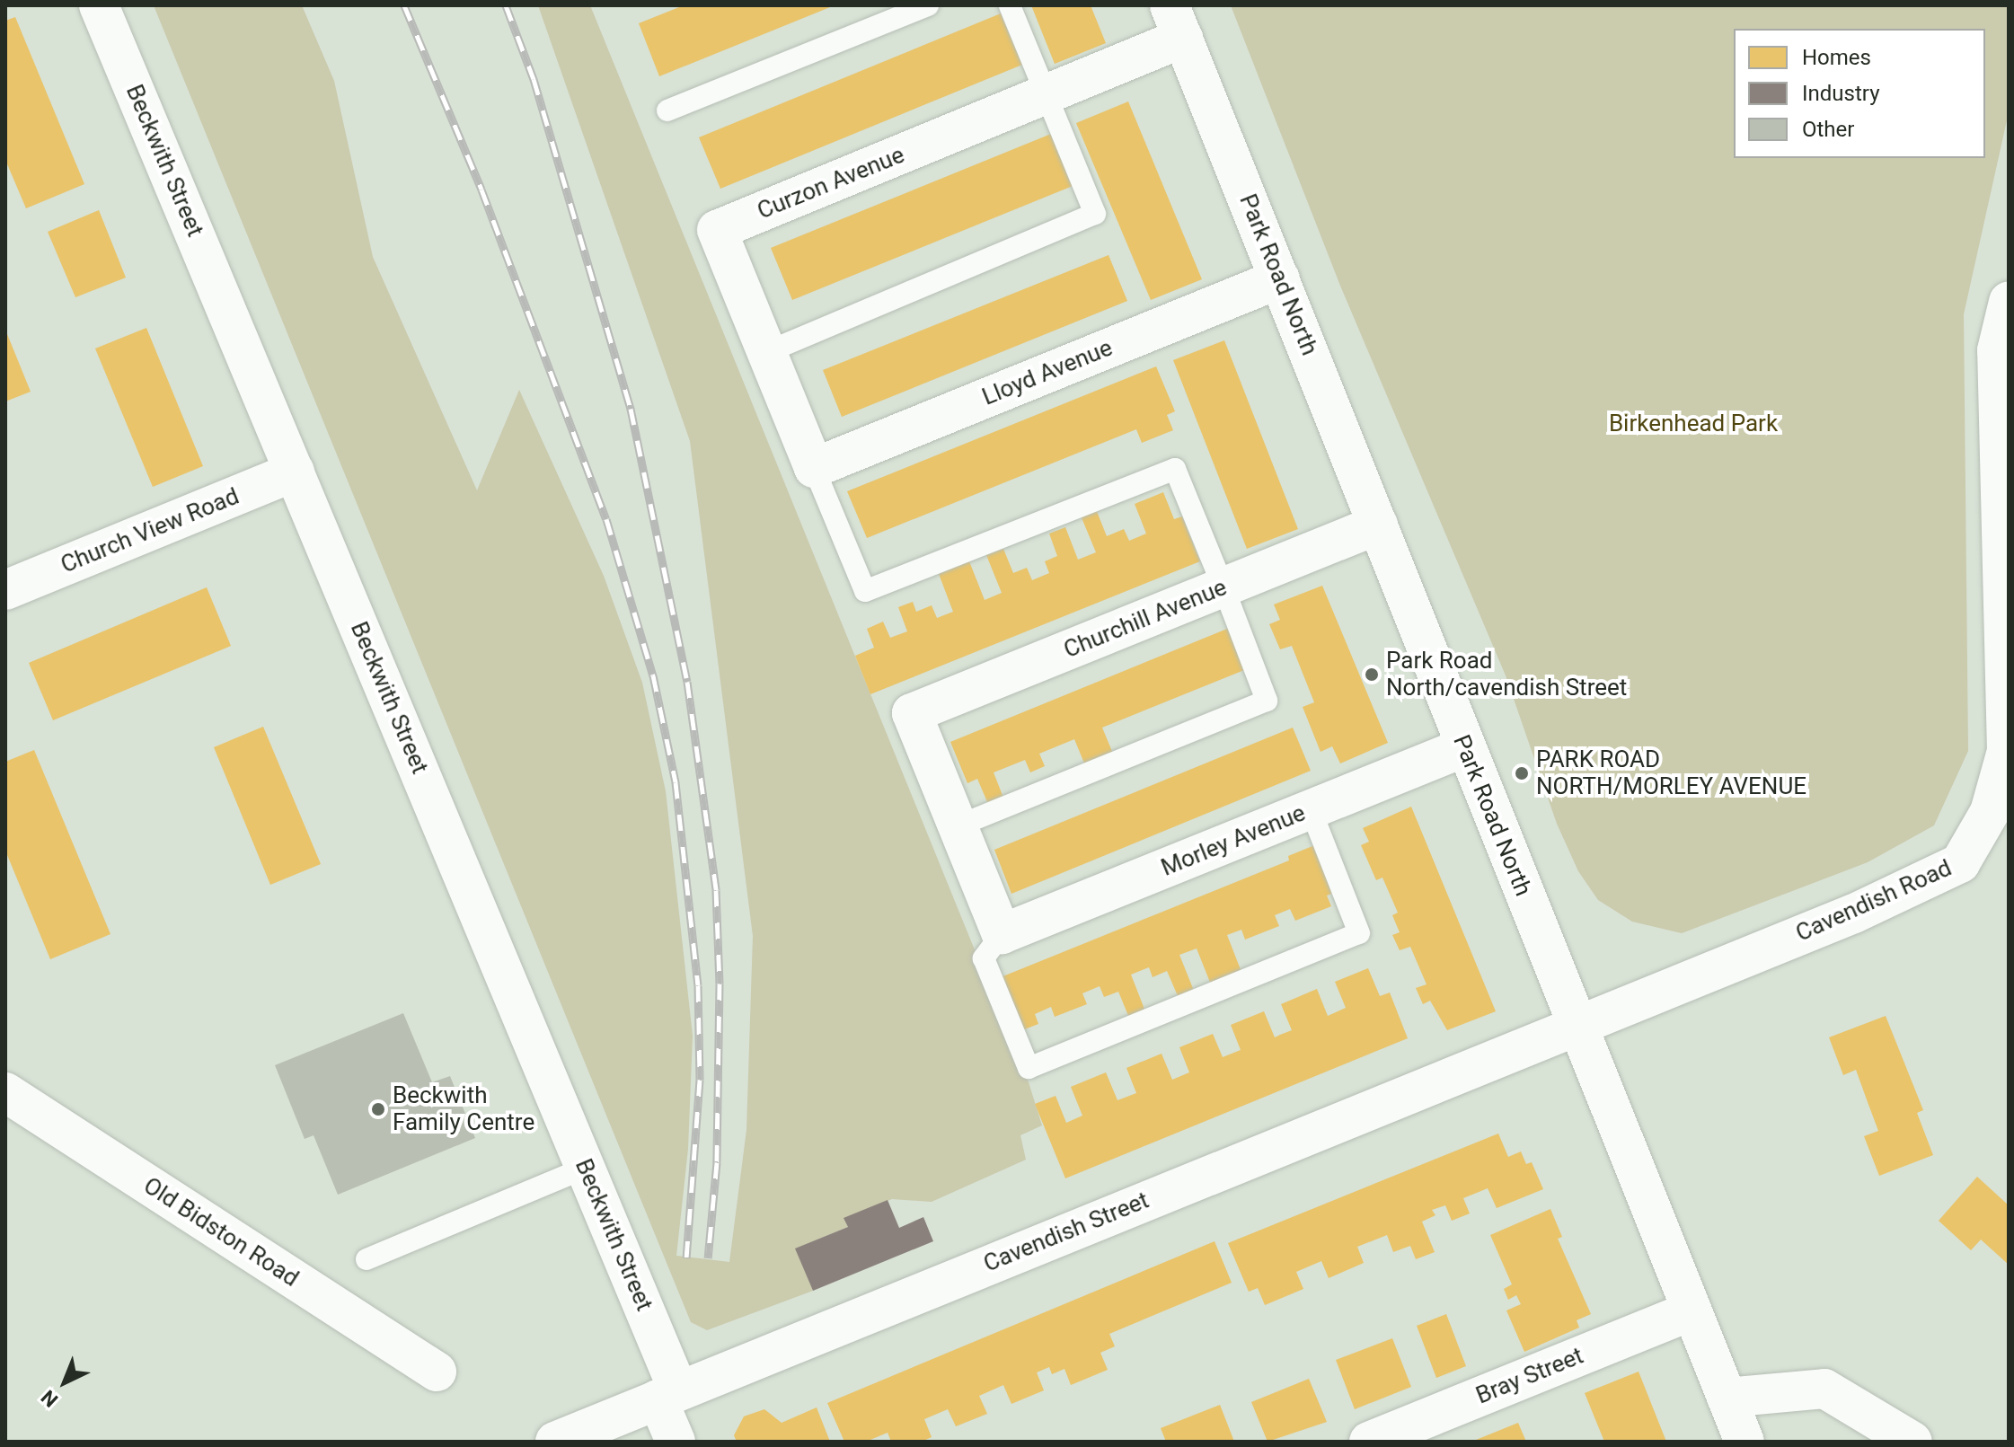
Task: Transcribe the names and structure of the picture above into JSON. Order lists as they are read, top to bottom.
{
  "streets": {
    "street": [
      "Beckwith Street",
      "Curzon Avenue",
      "Park Road North",
      "Lloyd Avenue",
      "Church View Road",
      "Churchill Avenue",
      "Morley Avenue",
      "Cavendish Road",
      "Old Bidston Road",
      "Cavendish Street",
      "Bray Street"
    ]
  },
  "crossings": [
    ["Beckwith Street", "Church View Road"],
    ["Beckwith Street", "Cavendish Street"],
    ["Curzon Avenue", "Park Road North"],
    ["Curzon Avenue", "Lloyd Avenue"],
    ["Park Road North", "Lloyd Avenue"],
    ["Park Road North", "Churchill Avenue"],
    ["Park Road North", "Morley Avenue"],
    ["Park Road North", "Cavendish Road"],
    ["Park Road North", "Cavendish Street"],
    ["Park Road North", "Bray Street"],
    ["Cavendish Road", "Cavendish Street"]
  ],
  "parks": ["Birkenhead Park"],
  "places": ["Park Road North/cavendish Street", "PARK ROAD NORTH/MORLEY AVENUE", "Beckwith Family Centre"],
  "legend": ["Homes", "Industry", "Other"],
  "north": "bottom left"
}
